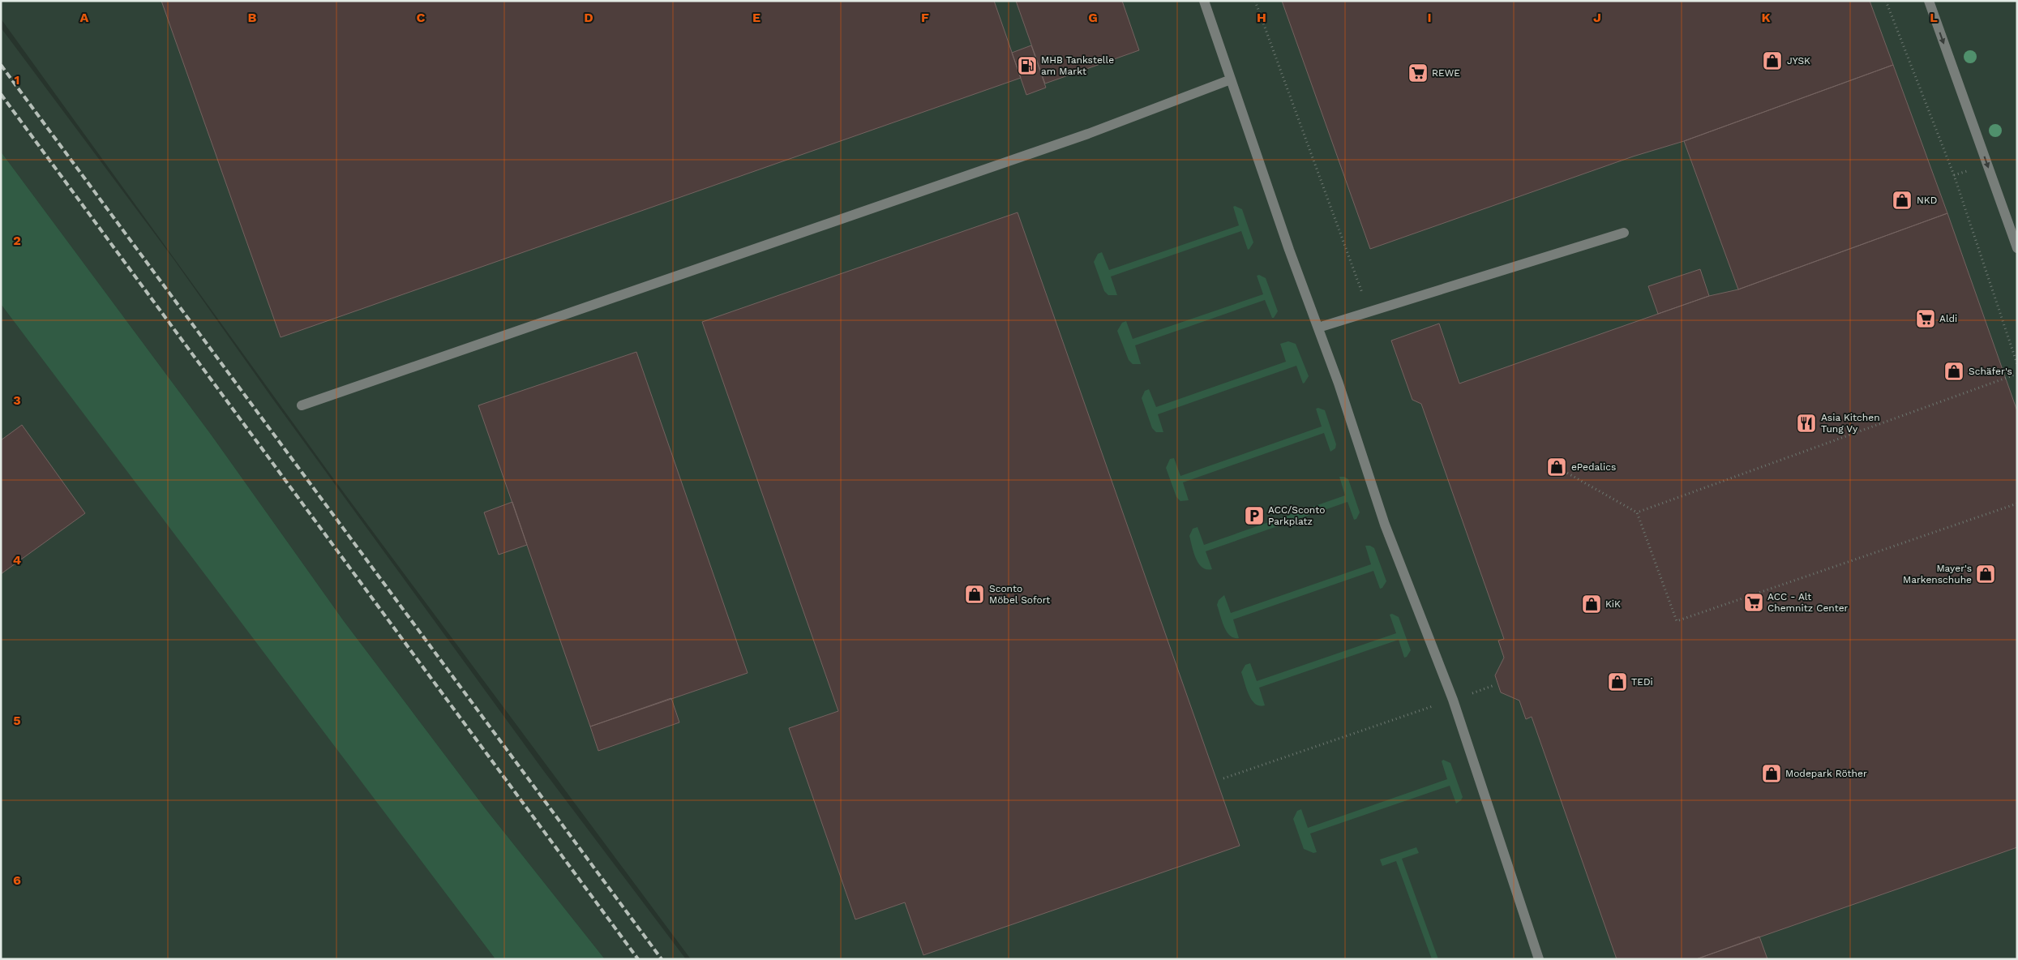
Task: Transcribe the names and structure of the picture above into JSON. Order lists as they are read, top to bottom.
{
  "places": {
    "shop": [
      "JYSK",
      "NKD",
      "Schäfer's",
      "ePedalics",
      "Mayer's Markenschuhe",
      "Sconto Möbel Sofort",
      "KiK",
      "TEDi",
      "Modepark Röther"
    ],
    "fuel station": ["MHB Tankstelle am Markt"],
    "supermarket": ["REWE", "Aldi", "ACC - Alt Chemnitz Center"],
    "restaurant": ["Asia Kitchen Tung Vy"],
    "parking": ["ACC/Sconto Parkplatz"]
  },
  "grid": {
    "columns": [
      "A",
      "B",
      "C",
      "D",
      "E",
      "F",
      "G",
      "H",
      "I",
      "J",
      "K",
      "L"
    ],
    "rows": [
      "1",
      "2",
      "3",
      "4",
      "5",
      "6"
    ]
  }
}
